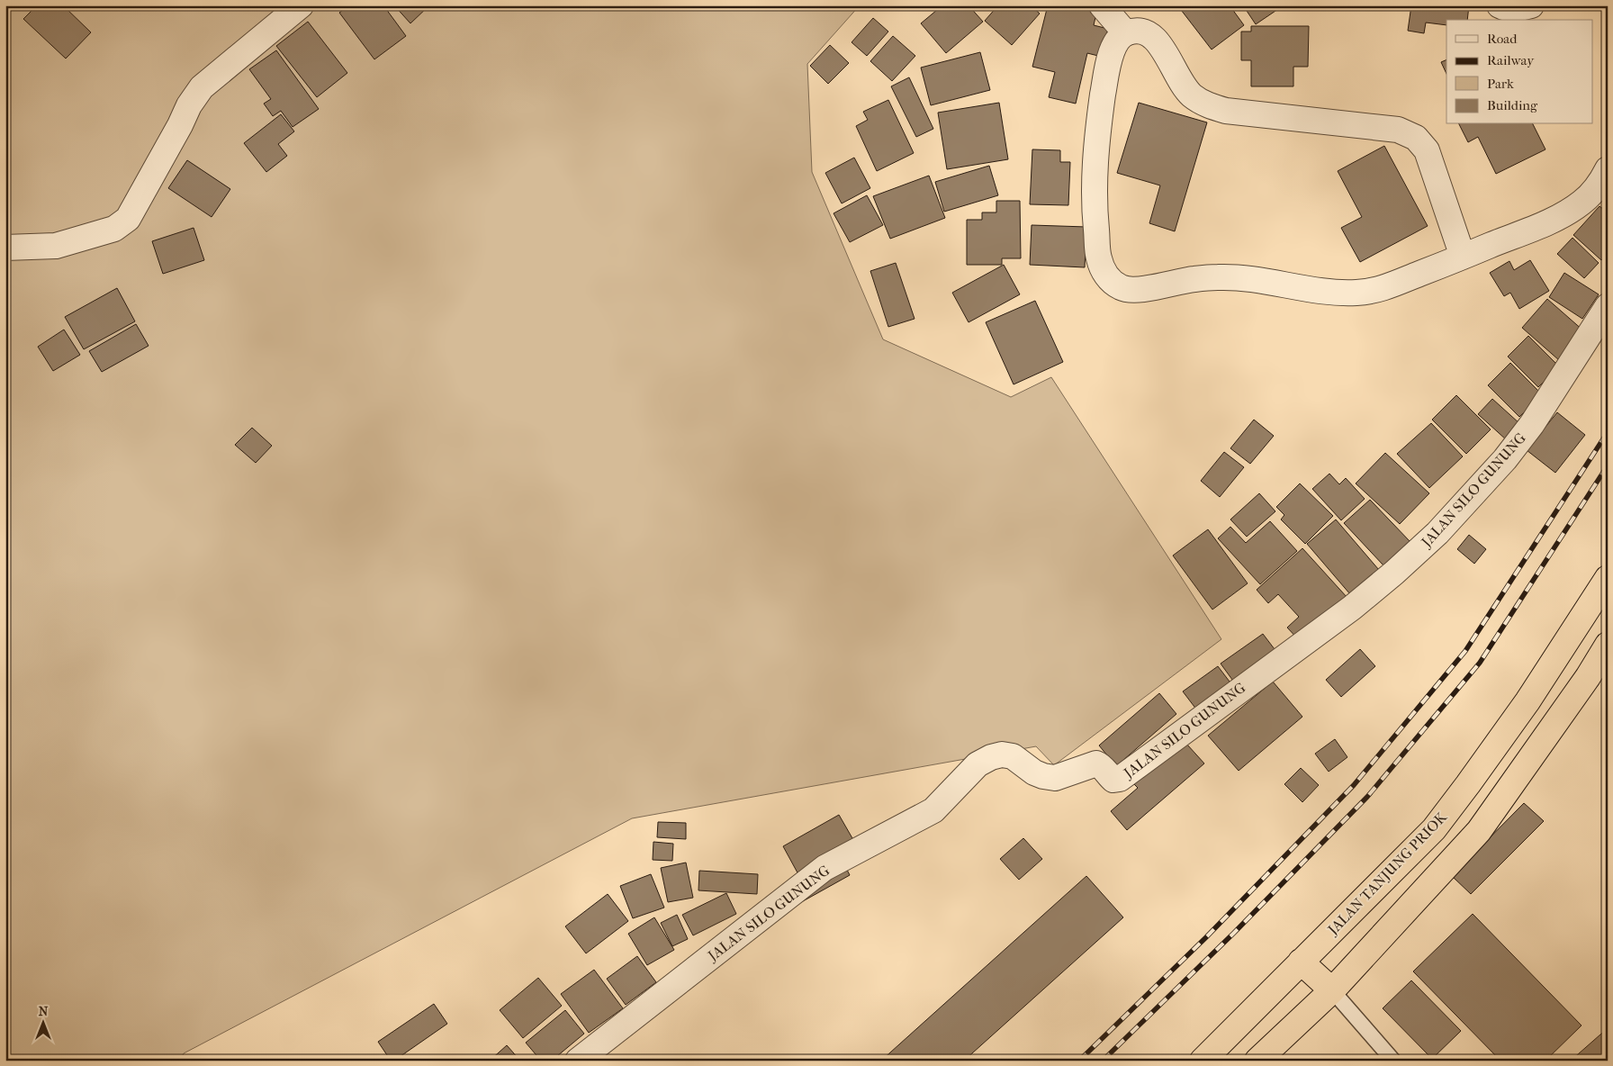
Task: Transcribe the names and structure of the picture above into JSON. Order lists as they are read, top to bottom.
{
  "streets": {
    "highway": ["JALAN TANJUNG PRIOK"],
    "street": ["JALAN SILO GUNUNG"]
  },
  "legend": [
    "Road",
    "Railway",
    "Park",
    "Building"
  ],
  "north": "top"
}
